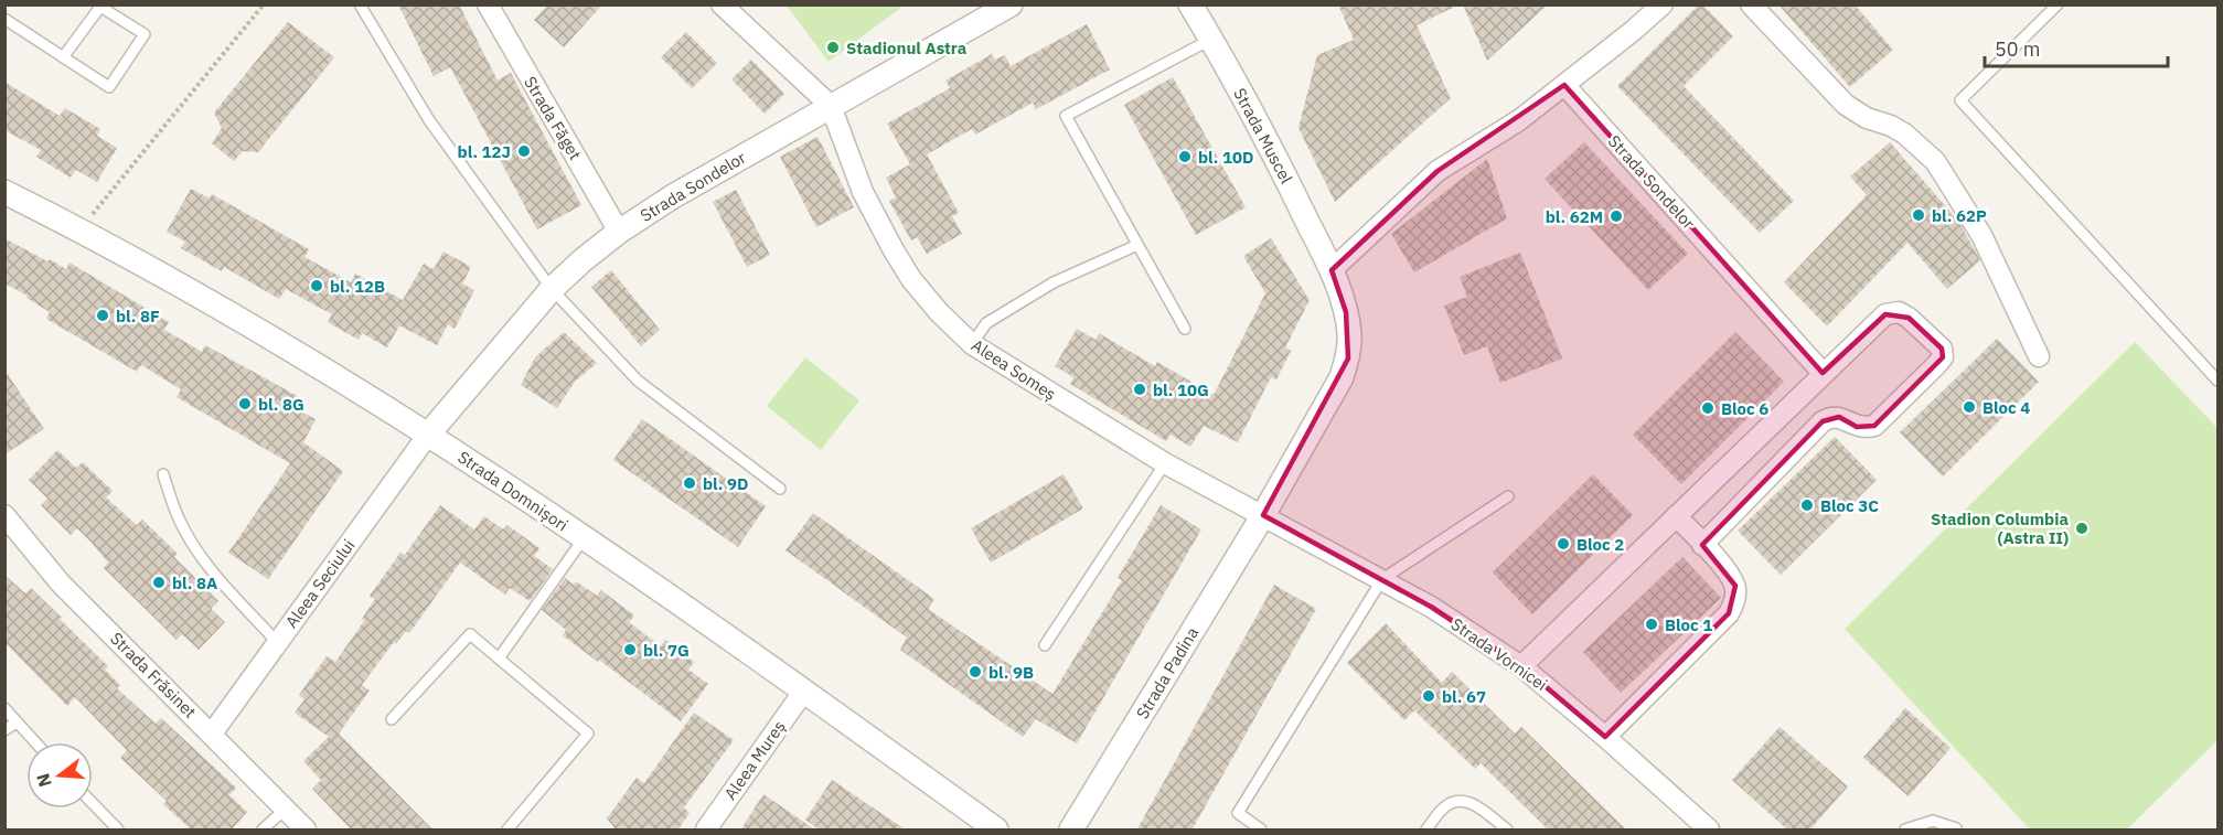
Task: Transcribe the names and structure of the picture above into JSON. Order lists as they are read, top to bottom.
{
  "streets": {
    "street": [
      "Strada Făget",
      "Strada Muscel",
      "Strada Sondelor",
      "Aleea Someș",
      "Strada Domnișori",
      "Aleea Seciului",
      "Strada Vornicei",
      "Strada Padina",
      "Strada Frăsinet",
      "Aleea Mureș"
    ]
  },
  "crossings": [
    ["Strada Făget", "Strada Sondelor"],
    ["Strada Muscel", "Aleea Someș"],
    ["Strada Muscel", "Strada Vornicei"],
    ["Strada Muscel", "Strada Padina"],
    ["Strada Sondelor", "Aleea Someș"],
    ["Strada Sondelor", "Strada Domnișori"],
    ["Strada Sondelor", "Aleea Seciului"],
    ["Aleea Someș", "Strada Vornicei"],
    ["Aleea Someș", "Strada Padina"],
    ["Strada Domnișori", "Aleea Seciului"],
    ["Strada Domnișori", "Aleea Mureș"],
    ["Aleea Seciului", "Strada Frăsinet"],
    ["Strada Vornicei", "Strada Padina"]
  ],
  "places": [
    "Stadionul Astra",
    "bl. 12J",
    "bl. 10D",
    "bl. 62P",
    "bl. 62M",
    "bl. 12B",
    "bl. 8F",
    "bl. 10G",
    "bl. 8G",
    "Bloc 4",
    "Bloc 6",
    "bl. 9D",
    "Bloc 3C",
    "Stadion Columbia (Astra II)",
    "Bloc 2",
    "bl. 8A",
    "Bloc 1",
    "bl. 7G",
    "bl. 9B",
    "bl. 67"
  ],
  "scale_bar": "50 m",
  "north": "left"
}
